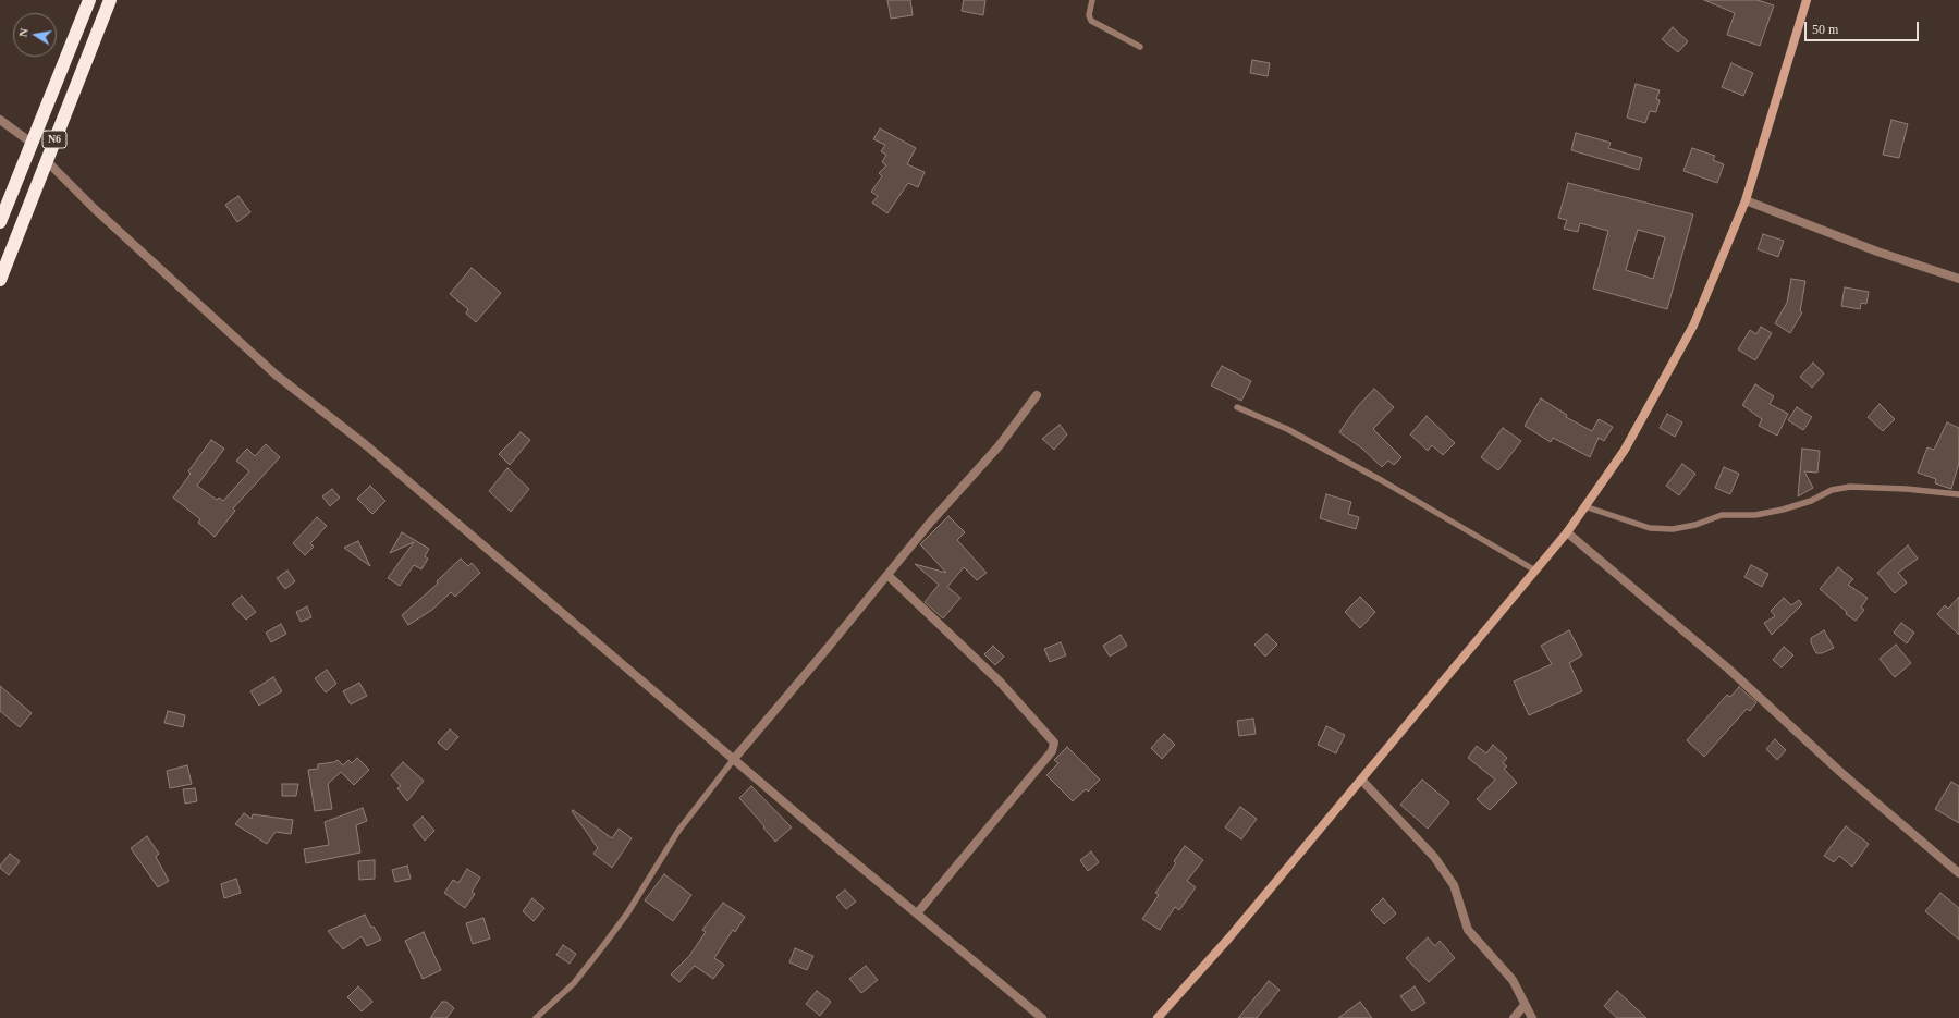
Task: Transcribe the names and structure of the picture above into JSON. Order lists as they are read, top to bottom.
{
  "streets": {
    "highway": ["N6"]
  },
  "scale_bar": "50 m",
  "north": "left"
}
